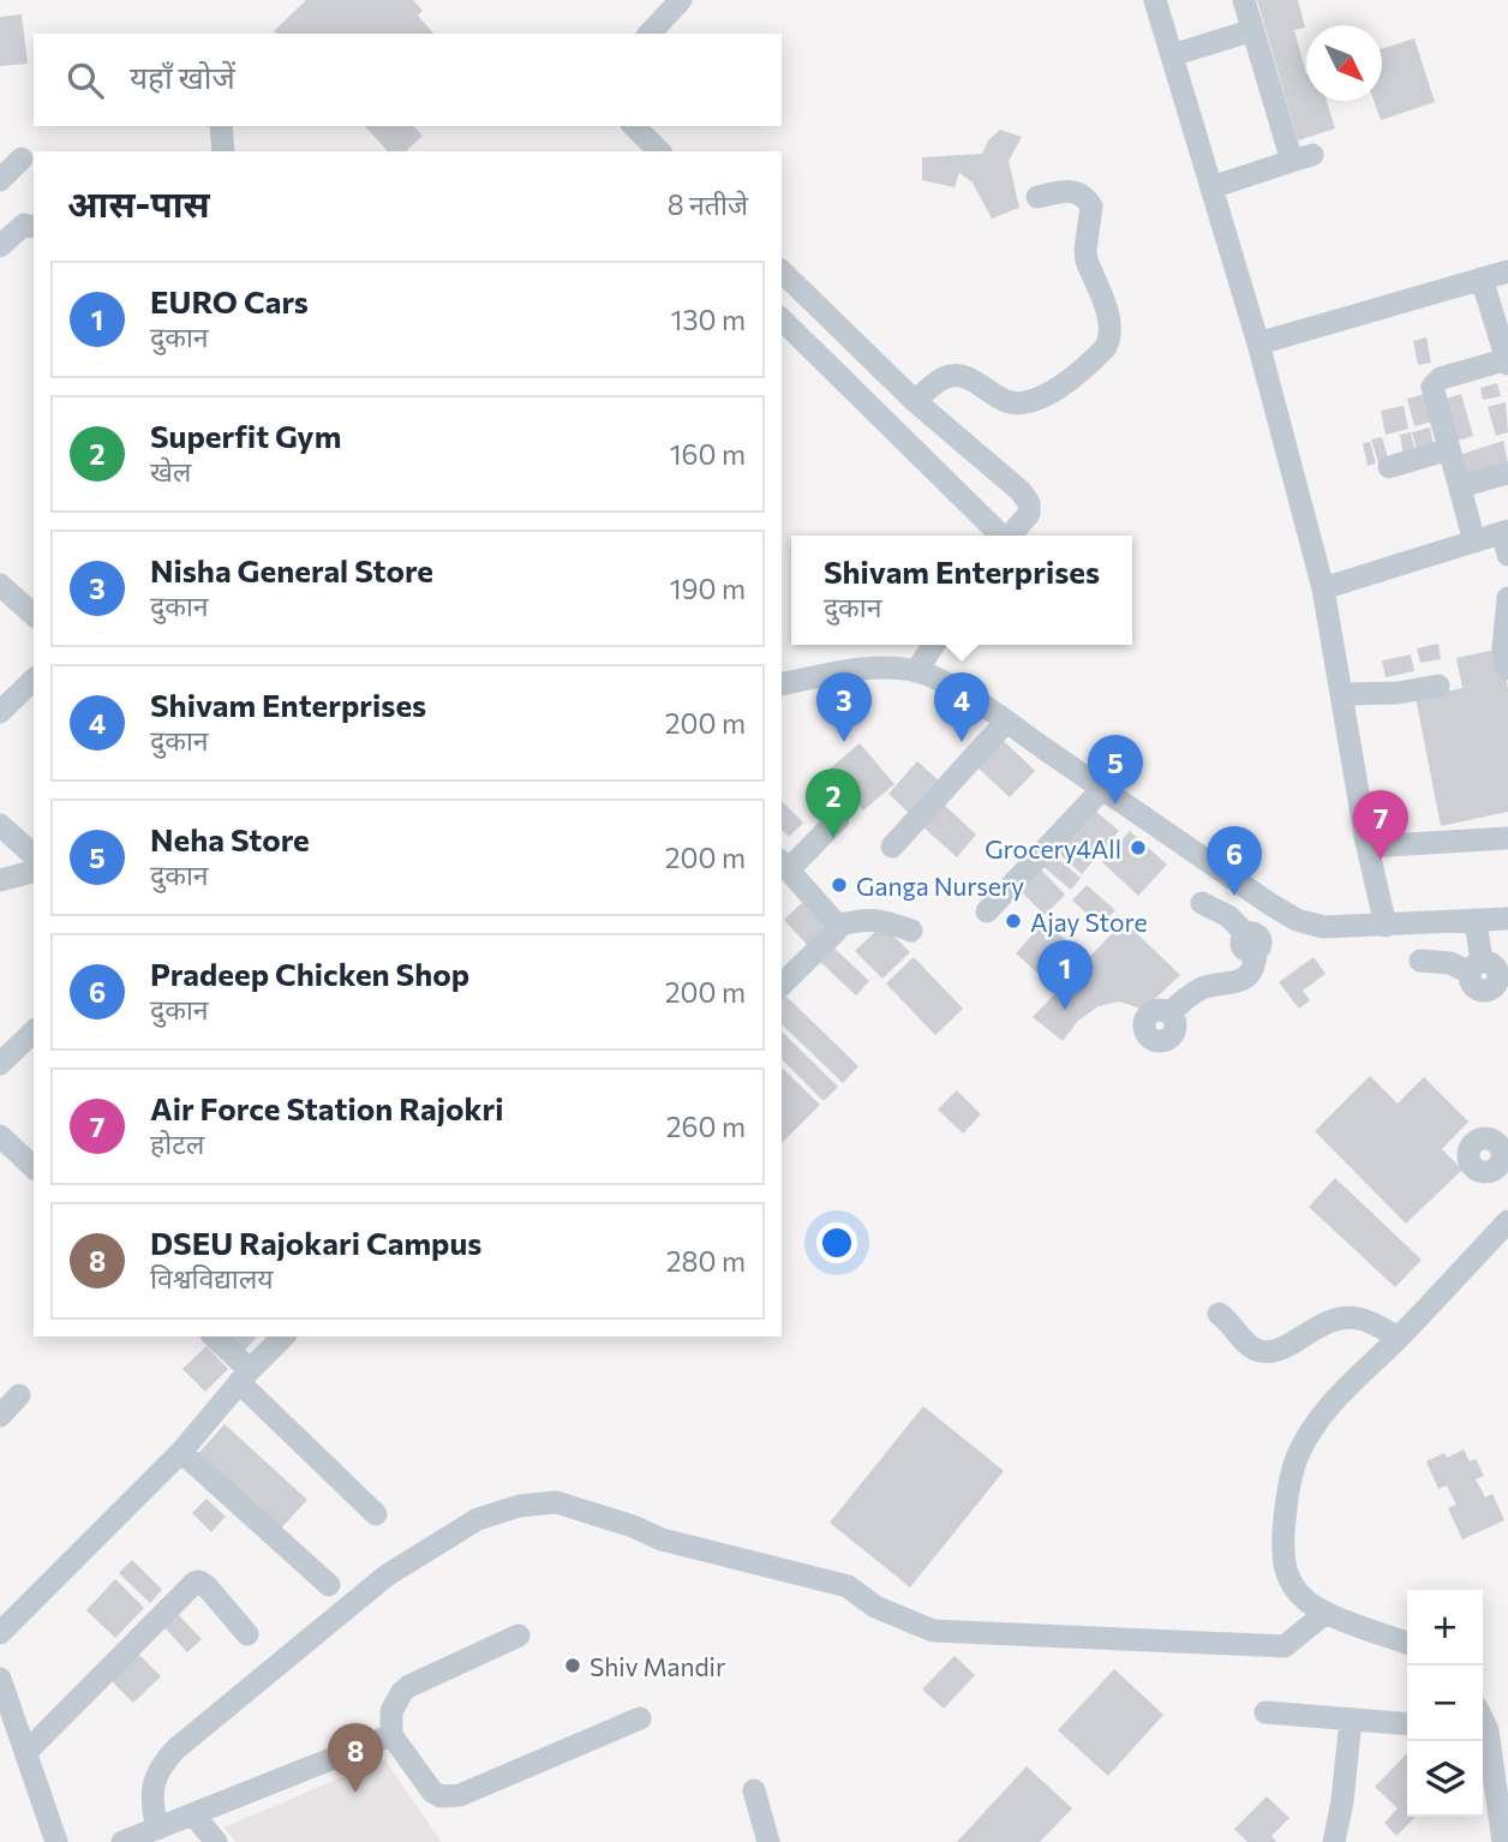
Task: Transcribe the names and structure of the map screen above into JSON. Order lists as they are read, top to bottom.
{
  "places": [
    "Grocery4All",
    "Ganga Nursery",
    "Ajay Store",
    "Shiv Mandir"
  ],
  "north": "bottom right",
  "page": {
    "search": "यहाँ खोजें",
    "heading": ["आस-पास", "8 नतीजे"],
    "list": [
      {
        "mark": "1",
        "name": "EURO Cars",
        "note": "दुकान",
        "value": "130 m"
      },
      {
        "mark": "2",
        "name": "Superfit Gym",
        "note": "खेल",
        "value": "160 m"
      },
      {
        "mark": "3",
        "name": "Nisha General Store",
        "note": "दुकान",
        "value": "190 m"
      },
      {
        "mark": "4",
        "name": "Shivam Enterprises",
        "note": "दुकान",
        "value": "200 m"
      },
      {
        "mark": "5",
        "name": "Neha Store",
        "note": "दुकान",
        "value": "200 m"
      },
      {
        "mark": "6",
        "name": "Pradeep Chicken Shop",
        "note": "दुकान",
        "value": "200 m"
      },
      {
        "mark": "7",
        "name": "Air Force Station Rajokri",
        "note": "होटल",
        "value": "260 m"
      },
      {
        "mark": "8",
        "name": "DSEU Rajokari Campus",
        "note": "विश्वविद्यालय",
        "value": "280 m"
      }
    ],
    "popup": ["Shivam Enterprises", "दुकान"],
    "pins": [
      "3",
      "4",
      "5",
      "2",
      "7",
      "6",
      "1",
      "8"
    ],
    "map_buttons": ["+", "−"]
  }
}
